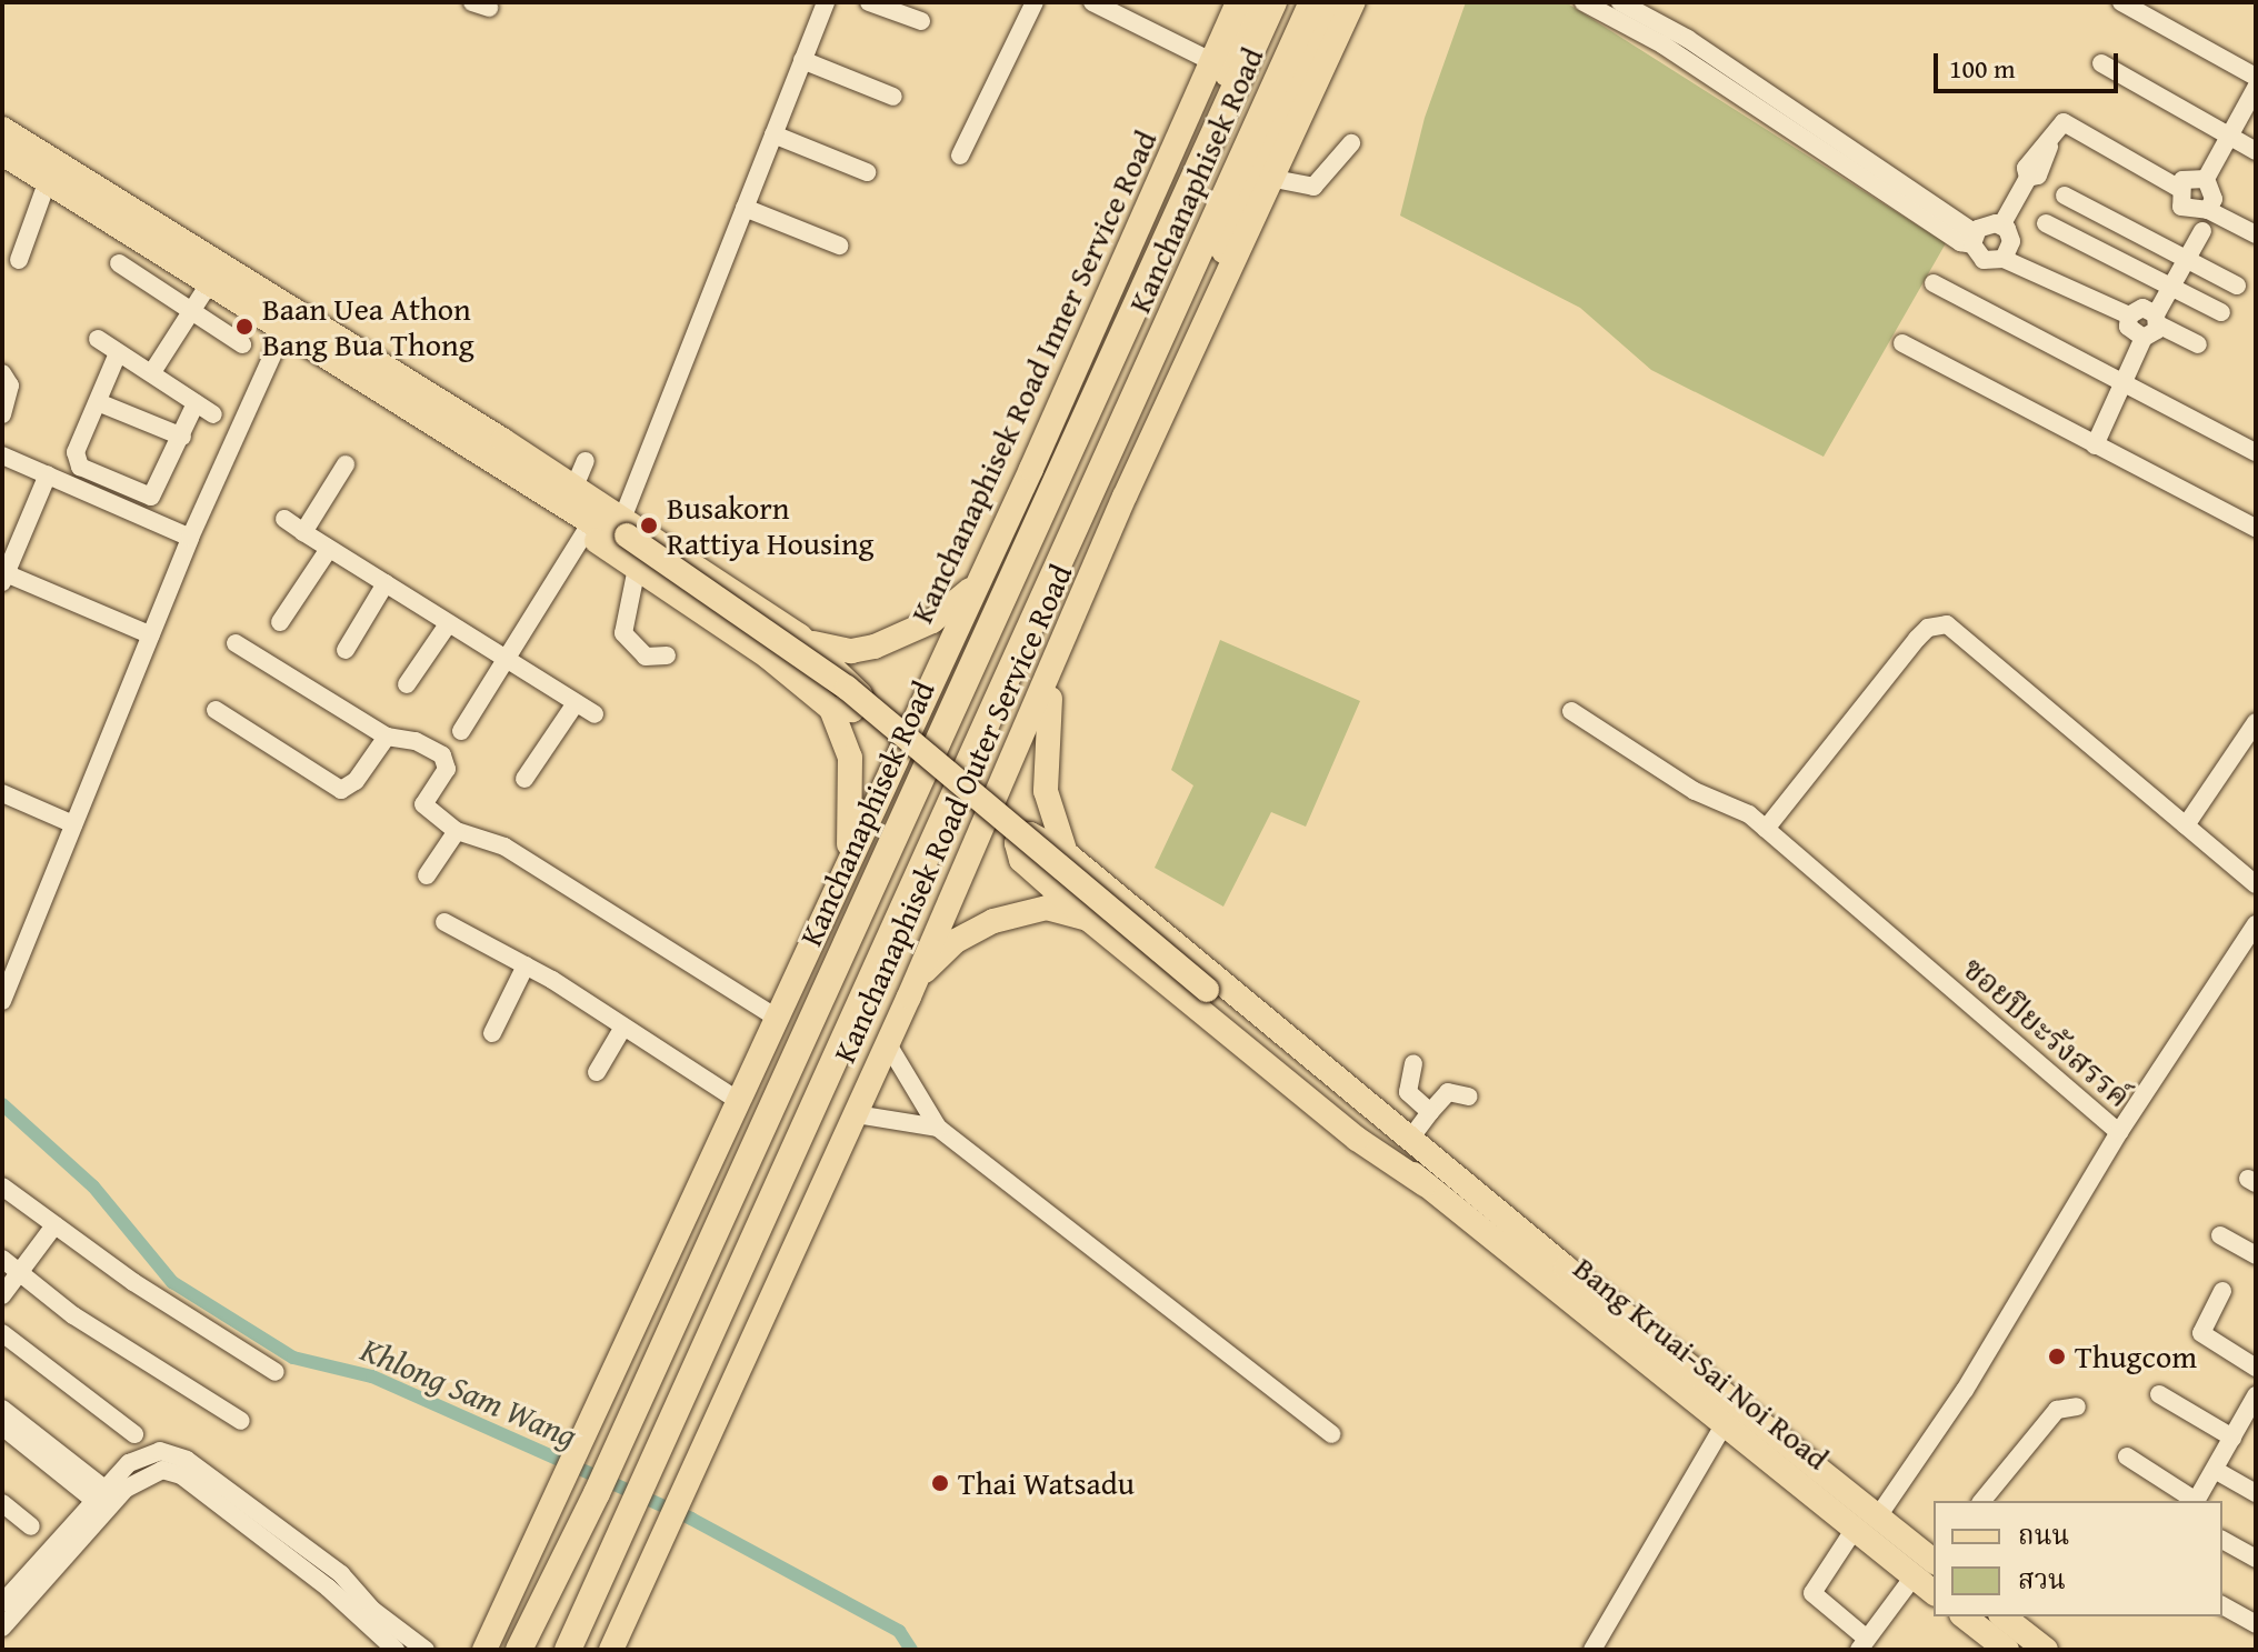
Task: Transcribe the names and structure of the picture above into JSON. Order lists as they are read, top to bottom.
{
  "streets": {
    "highway": ["Kanchanaphisek Road"],
    "main road": ["Kanchanaphisek Road Inner Service Road", "Kanchanaphisek Road Outer Service Road", "Bang Kruai-Sai Noi Road"],
    "street": ["ซอยปิยะรังสรรค์"]
  },
  "crossings": [
    ["ซอยปิยะรังสรรค์", "Bang Kruai-Sai Noi Road"]
  ],
  "water": ["Khlong Sam Wang"],
  "places": [
    "Baan Uea Athon Bang Bua Thong",
    "Busakorn Rattiya Housing",
    "Thugcom",
    "Thai Watsadu"
  ],
  "legend": ["ถนน", "สวน"],
  "scale_bar": "100 m"
}
